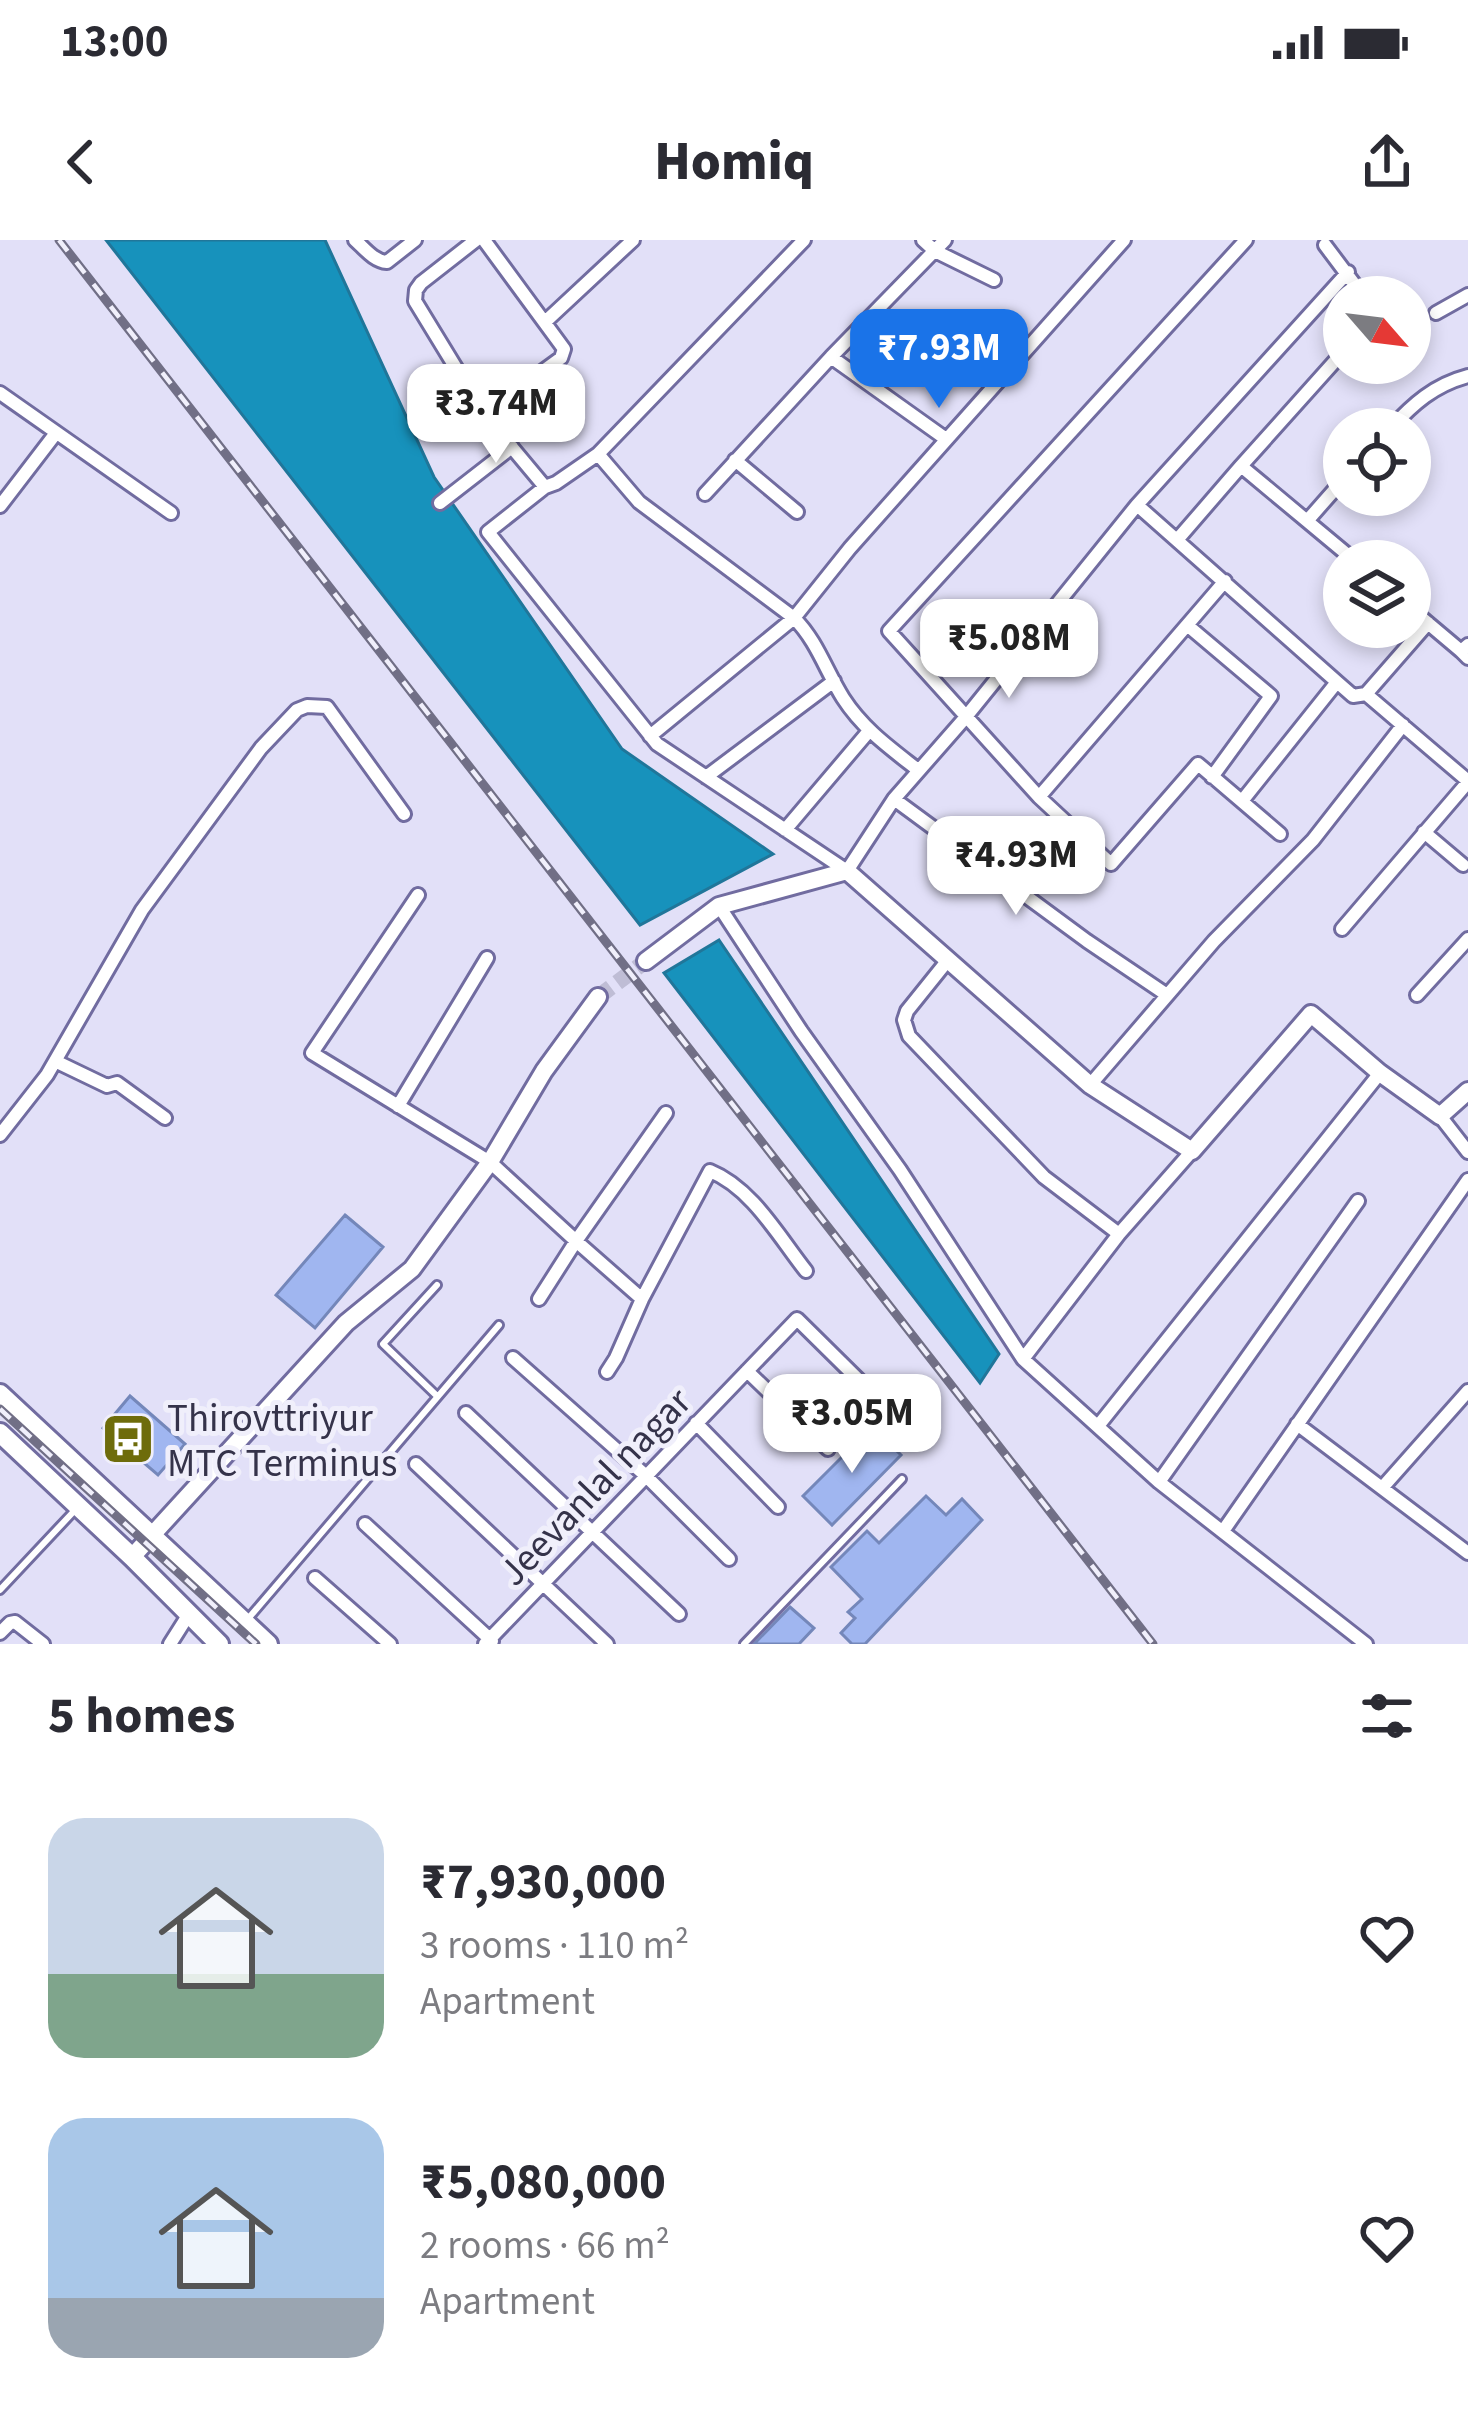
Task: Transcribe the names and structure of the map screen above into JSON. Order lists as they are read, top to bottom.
{
  "streets": {
    "street": ["Jeevanlal nagar"]
  },
  "places": {
    "bus stop": ["Thirovttriyur MTC Terminus"]
  },
  "north": "bottom right",
  "page": {
    "status": "13:00",
    "header": "Homiq",
    "price": [
      "₹7.93M",
      "₹3.74M",
      "₹5.08M",
      "₹4.93M",
      "₹3.05M"
    ],
    "heading": "5 homes",
    "list": [
      {
        "name": "₹7,930,000",
        "note": "3 rooms · 110 m² · Apartment"
      },
      {
        "name": "₹5,080,000",
        "note": "2 rooms · 66 m² · Apartment"
      }
    ]
  }
}
